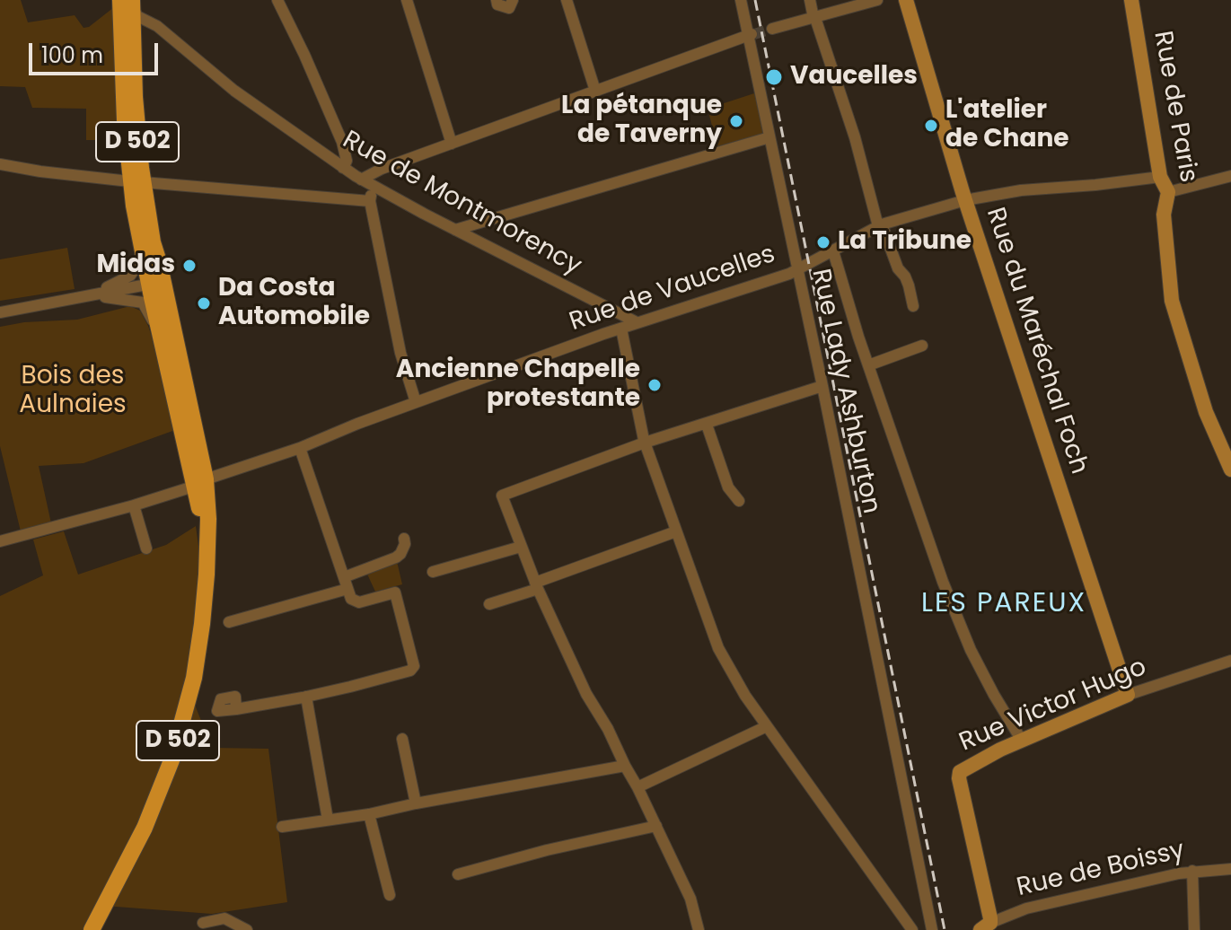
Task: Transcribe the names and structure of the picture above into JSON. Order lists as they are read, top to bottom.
{
  "streets": {
    "main road": ["D 502"],
    "street": [
      "Rue de Paris",
      "Rue de Montmorency",
      "Rue de Vaucelles",
      "Rue du Maréchal Foch",
      "Rue Lady Ashburton",
      "Rue Victor Hugo",
      "Rue de Boissy"
    ]
  },
  "crossings": [
    ["Rue de Paris", "Rue de Vaucelles"],
    ["D 502", "Rue de Montmorency"],
    ["D 502", "Rue de Vaucelles"],
    ["Rue de Montmorency", "Rue de Vaucelles"],
    ["Rue de Vaucelles", "Rue du Maréchal Foch"],
    ["Rue de Vaucelles", "Rue Lady Ashburton"],
    ["Rue du Maréchal Foch", "Rue Victor Hugo"],
    ["Rue Victor Hugo", "Rue de Boissy"]
  ],
  "districts": ["LES PAREUX"],
  "parks": ["Bois des Aulnaies"],
  "places": [
    "Vaucelles",
    "La pétanque de Taverny",
    "L'atelier de Chane",
    "La Tribune",
    "Midas",
    "Da Costa Automobile",
    "Ancienne Chapelle protestante"
  ],
  "scale_bar": "100 m"
}
